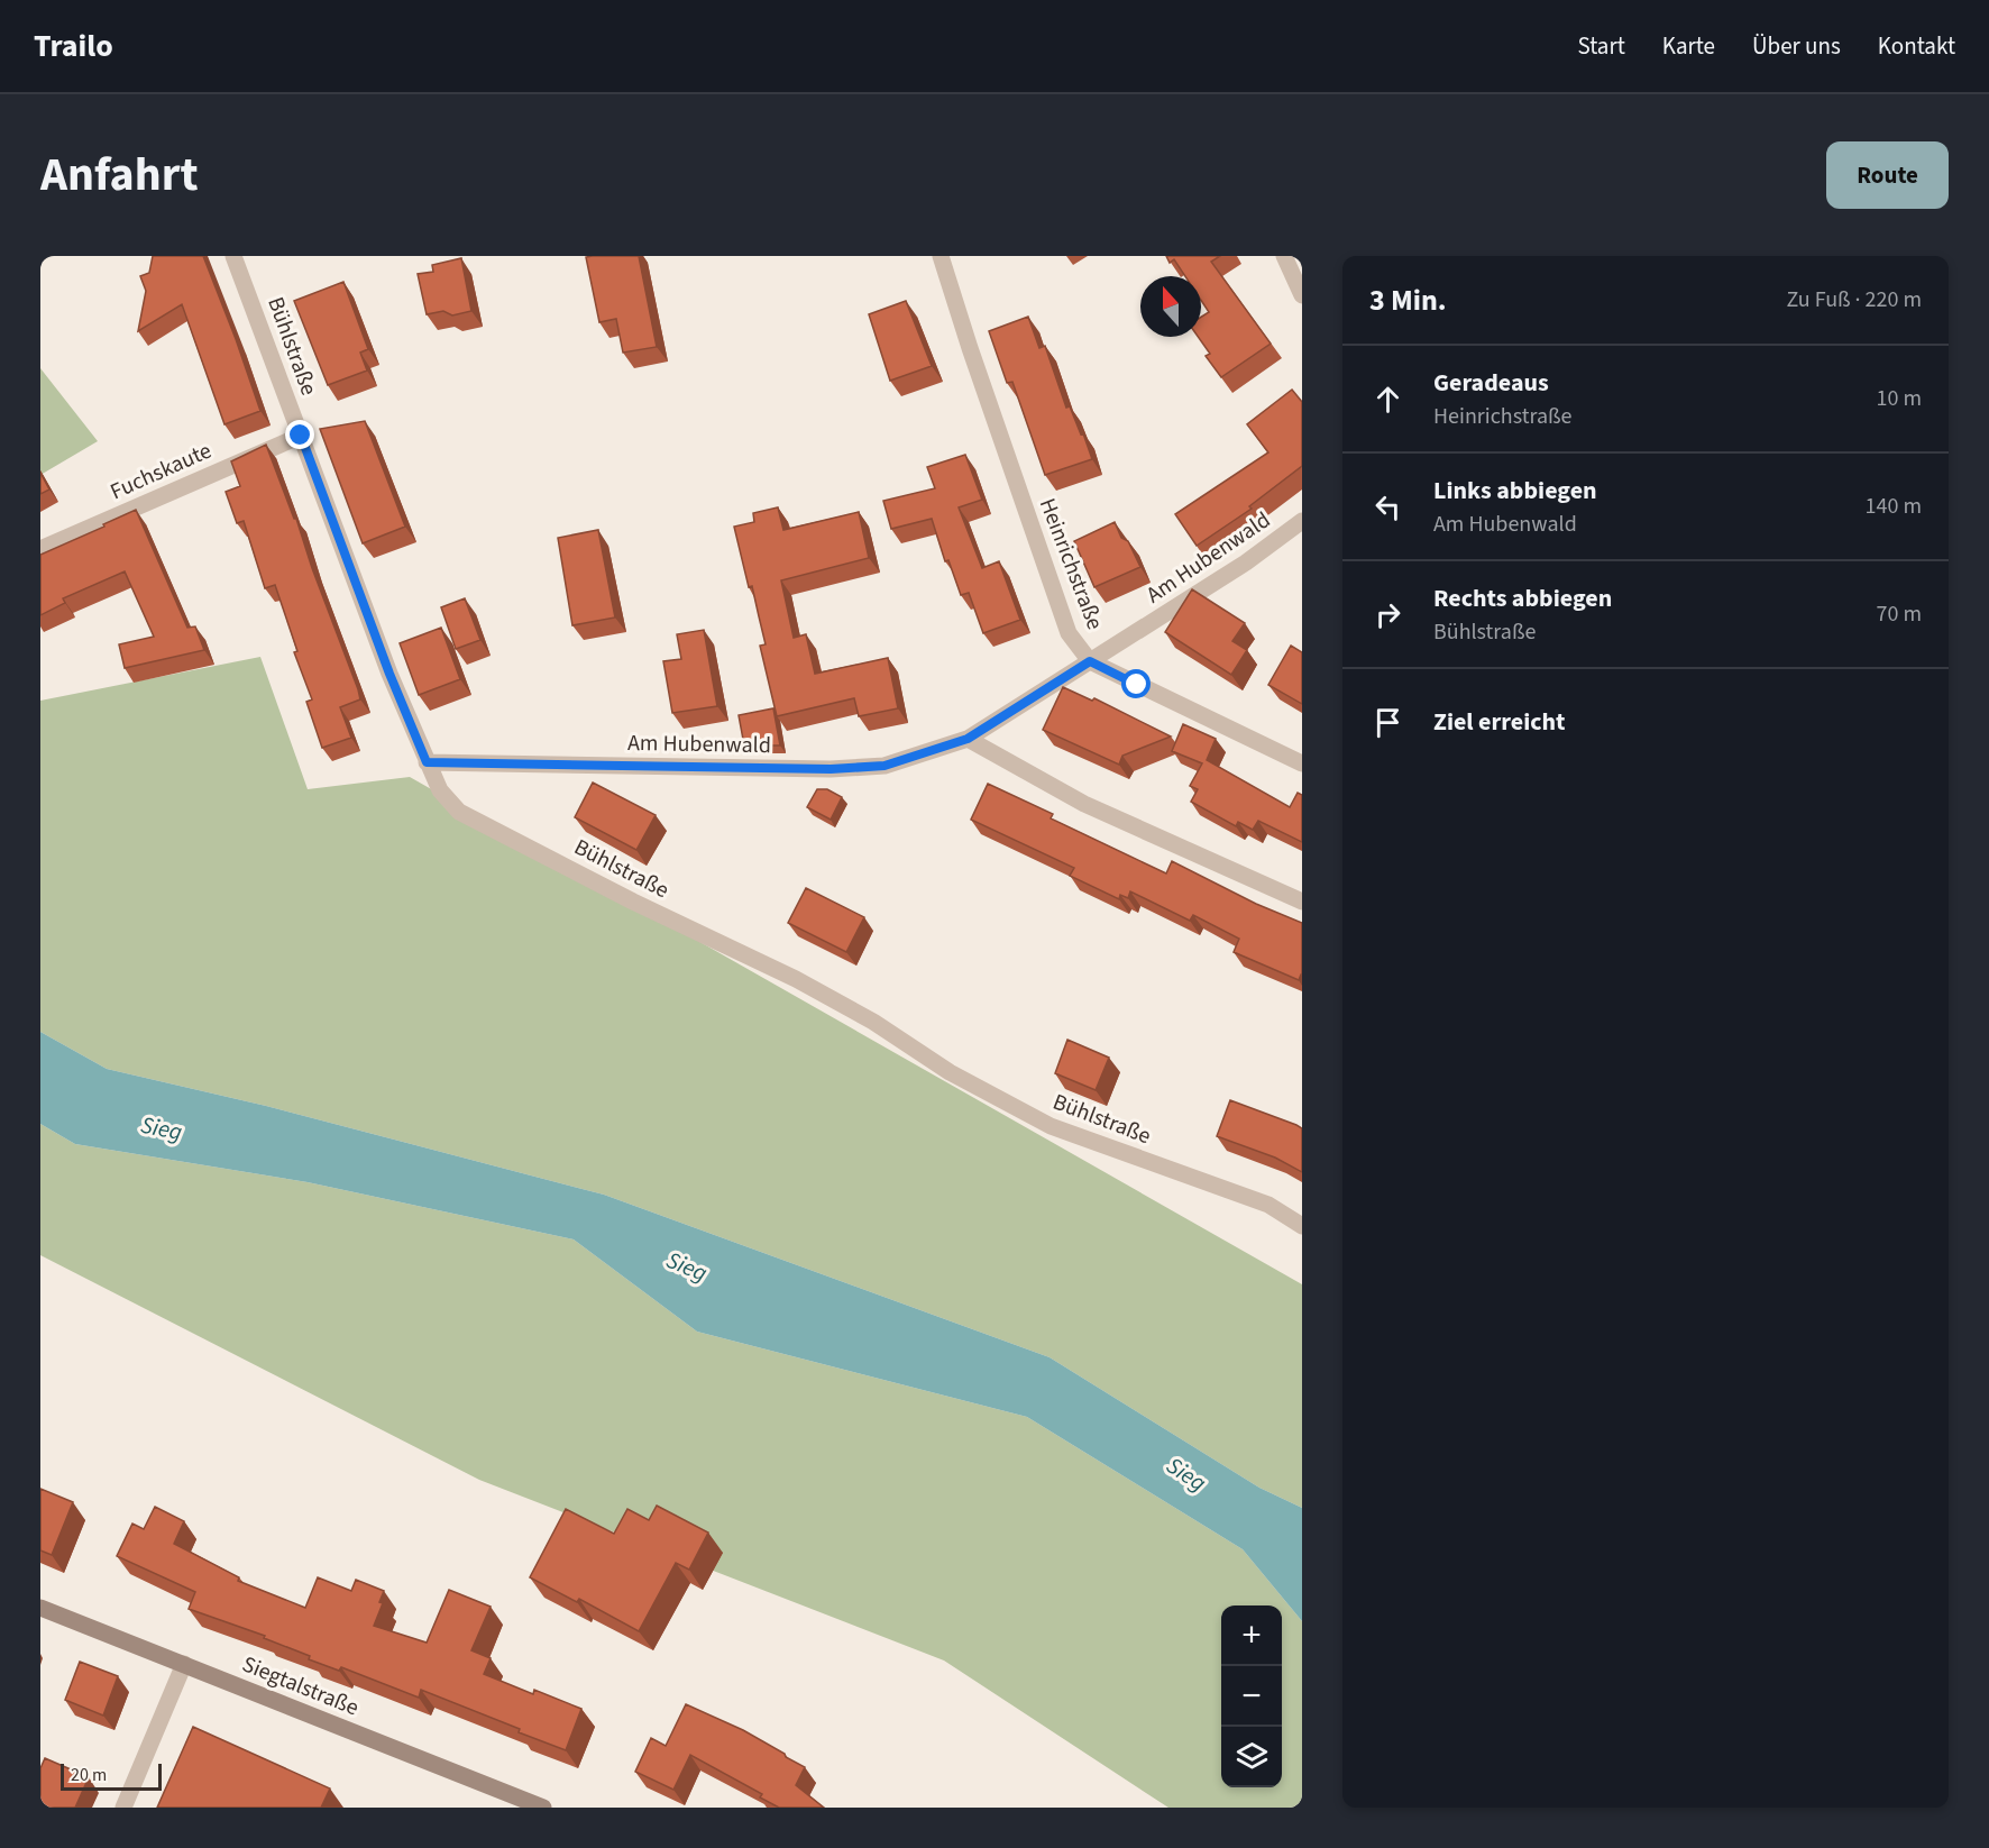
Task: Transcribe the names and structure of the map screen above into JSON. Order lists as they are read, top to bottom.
{
  "streets": {
    "main road": ["Siegtalstraße"],
    "street": [
      "Bühlstraße",
      "Fuchskaute",
      "Am Hubenwald",
      "Heinrichstraße"
    ]
  },
  "crossings": [
    ["Bühlstraße", "Fuchskaute"],
    ["Bühlstraße", "Am Hubenwald"],
    ["Am Hubenwald", "Heinrichstraße"]
  ],
  "water": ["Sieg"],
  "scale_bar": "20 m",
  "north": "top",
  "page": {
    "header": "Trailo",
    "nav": [
      "Start",
      "Karte",
      "Über uns",
      "Kontakt"
    ],
    "title": "Anfahrt",
    "buttons": "Route",
    "heading": ["3 Min.", "Zu Fuß · 220 m"],
    "list": [
      ["Geradeaus", "Heinrichstraße", "10 m"],
      ["Links abbiegen", "Am Hubenwald", "140 m"],
      ["Rechts abbiegen", "Bühlstraße", "70 m"],
      "Ziel erreicht"
    ],
    "map_buttons": ["+", "−"],
    "scale": "20 m"
  }
}
